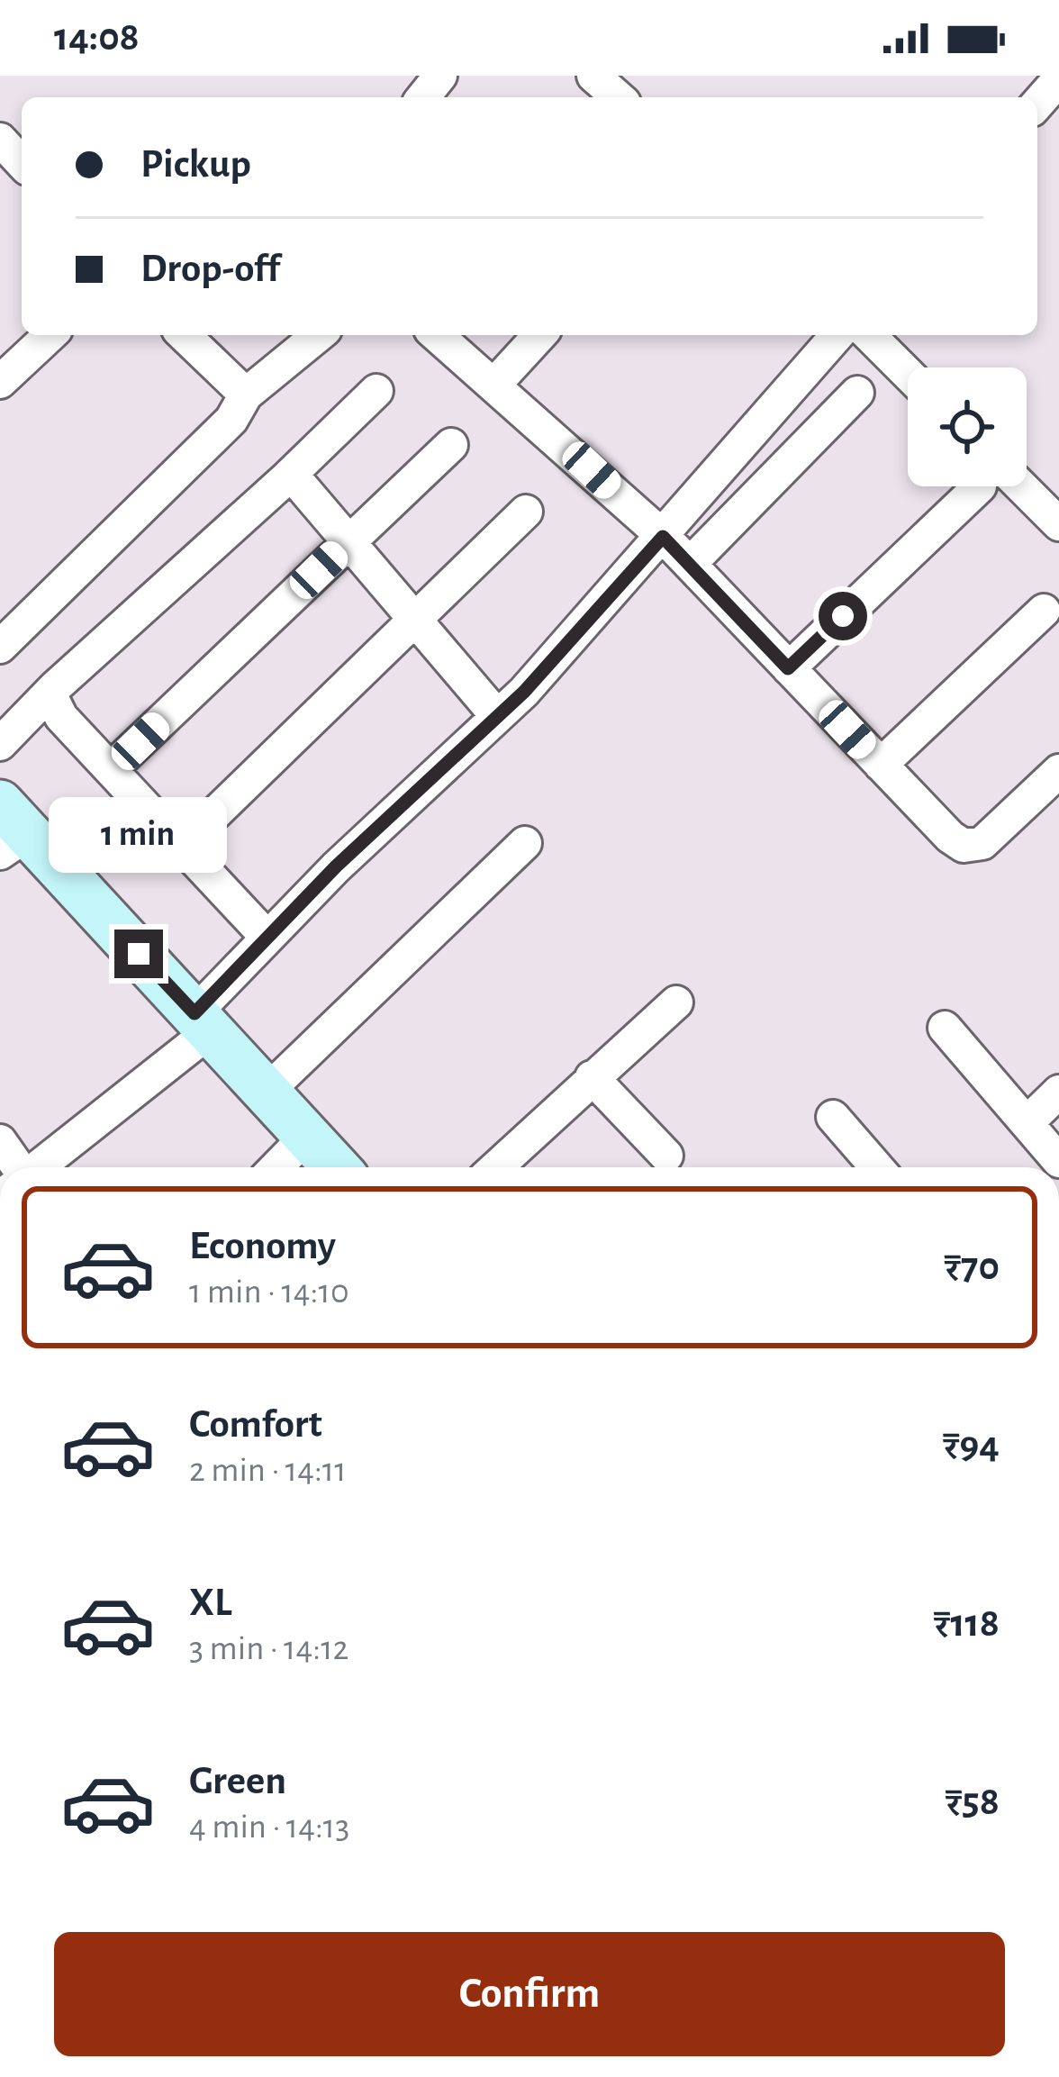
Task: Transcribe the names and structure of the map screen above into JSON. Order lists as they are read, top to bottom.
{
  "page": {
    "status": "14:08",
    "banner": ["Pickup", "Drop-off"],
    "bubble": "1 min",
    "list": [
      {
        "name": "Economy",
        "note": "1 min · 14:10",
        "value": "₹70"
      },
      {
        "name": "Comfort",
        "note": "2 min · 14:11",
        "value": "₹94"
      },
      {
        "name": "XL",
        "note": "3 min · 14:12",
        "value": "₹118"
      },
      {
        "name": "Green",
        "note": "4 min · 14:13",
        "value": "₹58"
      }
    ],
    "buttons": "Confirm"
  }
}
